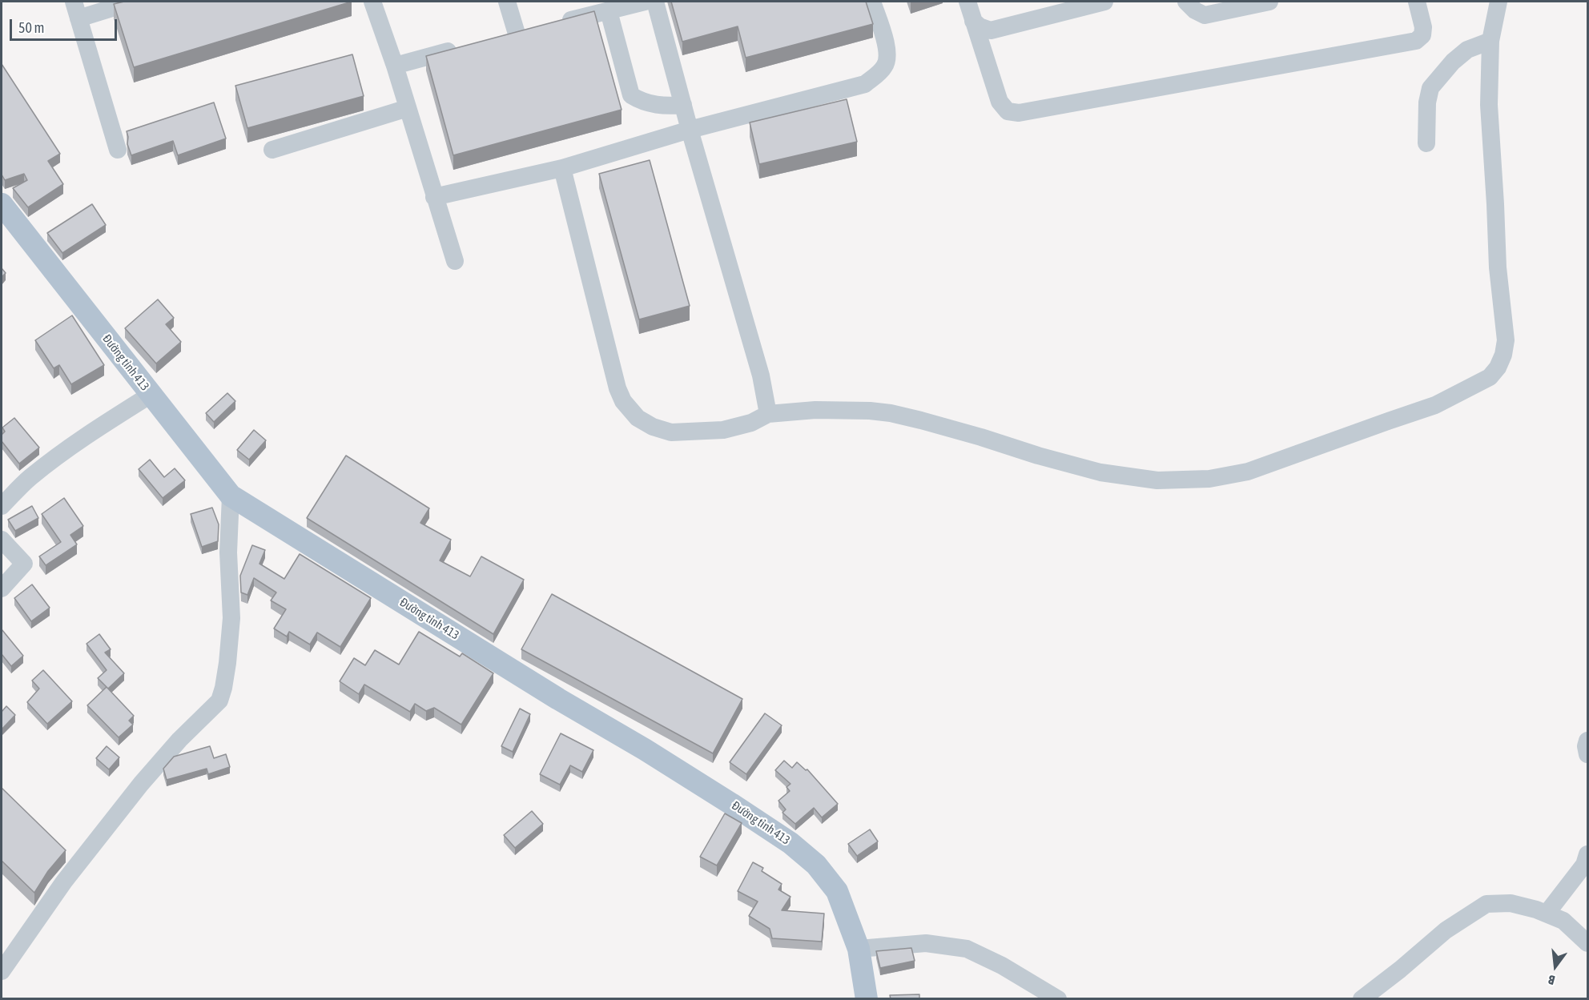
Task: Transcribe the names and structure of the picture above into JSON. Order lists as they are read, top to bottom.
{
  "streets": {
    "main road": ["Đường tỉnh 413"]
  },
  "scale_bar": "50 m",
  "north": "bottom"
}
